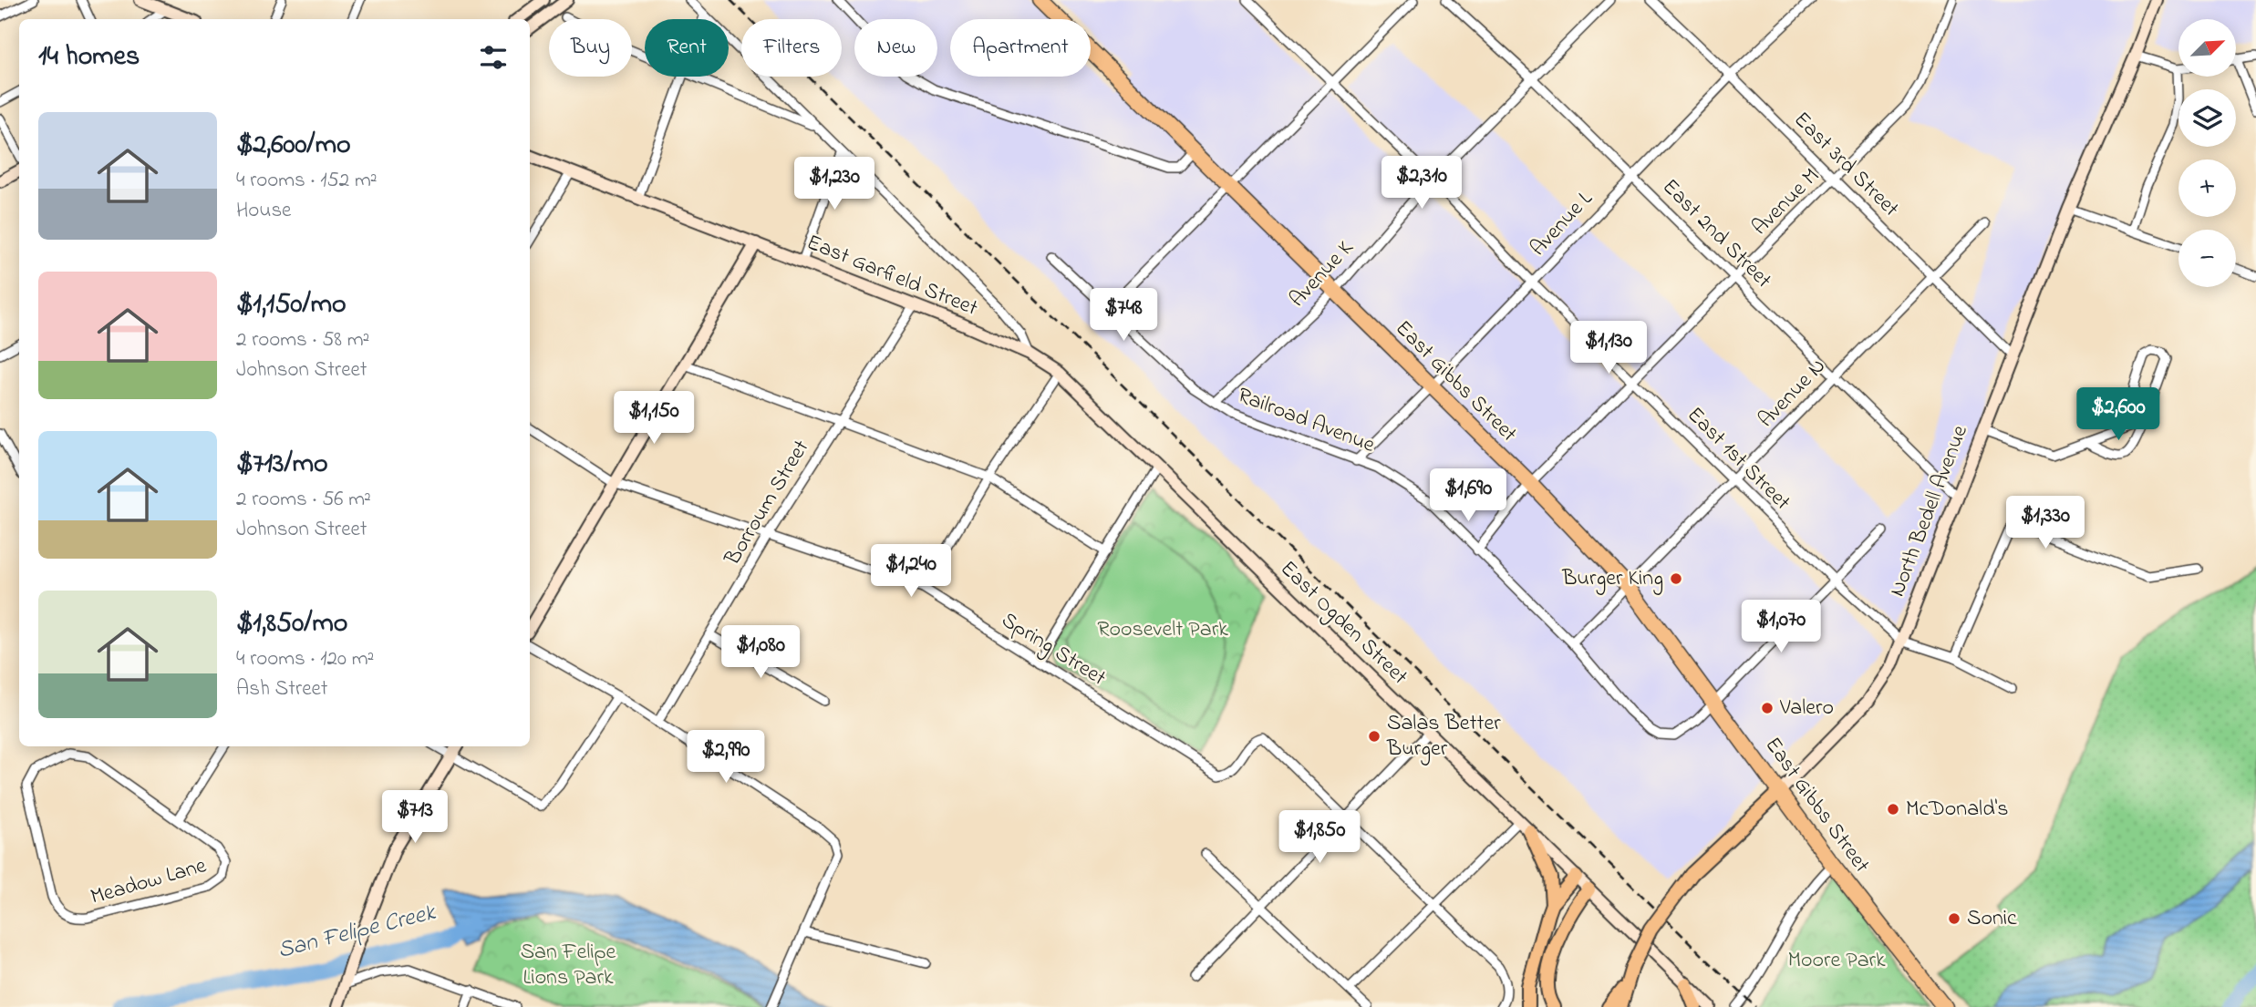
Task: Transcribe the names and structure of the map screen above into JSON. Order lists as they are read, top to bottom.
{
  "streets": {
    "highway": ["East Gibbs Street"],
    "main road": ["East Garfield Street", "North Bedell Avenue", "East Ogden Street"],
    "street": [
      "East 3rd Street",
      "Avenue M",
      "Avenue L",
      "East 2nd Street",
      "Avenue K",
      "Avenue N",
      "Railroad Avenue",
      "East 1st Street",
      "Borroum Street",
      "Spring Street",
      "Meadow Lane"
    ]
  },
  "crossings": [
    ["East 3rd Street", "Avenue M"],
    ["East 3rd Street", "Avenue L"],
    ["East 3rd Street", "Avenue N"],
    ["East 3rd Street", "North Bedell Avenue"],
    ["Avenue M", "East 2nd Street"],
    ["Avenue M", "East Gibbs Street"],
    ["Avenue M", "Railroad Avenue"],
    ["Avenue M", "East 1st Street"],
    ["Avenue L", "East 2nd Street"],
    ["Avenue L", "East Gibbs Street"],
    ["Avenue L", "Railroad Avenue"],
    ["Avenue L", "East 1st Street"],
    ["East 2nd Street", "Avenue K"],
    ["East 2nd Street", "Avenue N"],
    ["East 2nd Street", "North Bedell Avenue"],
    ["Avenue K", "East Gibbs Street"],
    ["Avenue K", "Railroad Avenue"],
    ["Avenue K", "East 1st Street"],
    ["East Garfield Street", "Borroum Street"],
    ["East Garfield Street", "East Ogden Street"],
    ["East Gibbs Street", "Avenue N"],
    ["East Gibbs Street", "Railroad Avenue"],
    ["East Gibbs Street", "North Bedell Avenue"],
    ["Avenue N", "Railroad Avenue"],
    ["Avenue N", "East 1st Street"],
    ["East 1st Street", "North Bedell Avenue"],
    ["Borroum Street", "Spring Street"]
  ],
  "water": ["San Felipe Creek"],
  "parks": ["Roosevelt Park", "San Felipe Lions Park", "Moore Park"],
  "places": [
    "Burger King",
    "Valero",
    "Salas Better Burger",
    "McDonald's",
    "Sonic"
  ],
  "north": "top right",
  "page": {
    "map_buttons": ["+", "−"],
    "chip": [
      "Buy",
      "Rent",
      "Filters",
      "New",
      "Apartment"
    ],
    "heading": "14 homes",
    "list": [
      {
        "name": "$2,600/mo",
        "note": "4 rooms · 152 m² · House"
      },
      {
        "name": "$1,150/mo",
        "note": "2 rooms · 58 m² · Johnson Street"
      },
      {
        "name": "$713/mo",
        "note": "2 rooms · 56 m² · Johnson Street"
      },
      {
        "name": "$1,850/mo",
        "note": "4 rooms · 120 m² · Ash Street"
      }
    ],
    "price": [
      "$2,310",
      "$1,230",
      "$748",
      "$1,130",
      "$2,600",
      "$1,150",
      "$1,690",
      "$1,330",
      "$1,240",
      "$1,070",
      "$1,080",
      "$2,990",
      "$713",
      "$1,850"
    ]
  }
}
